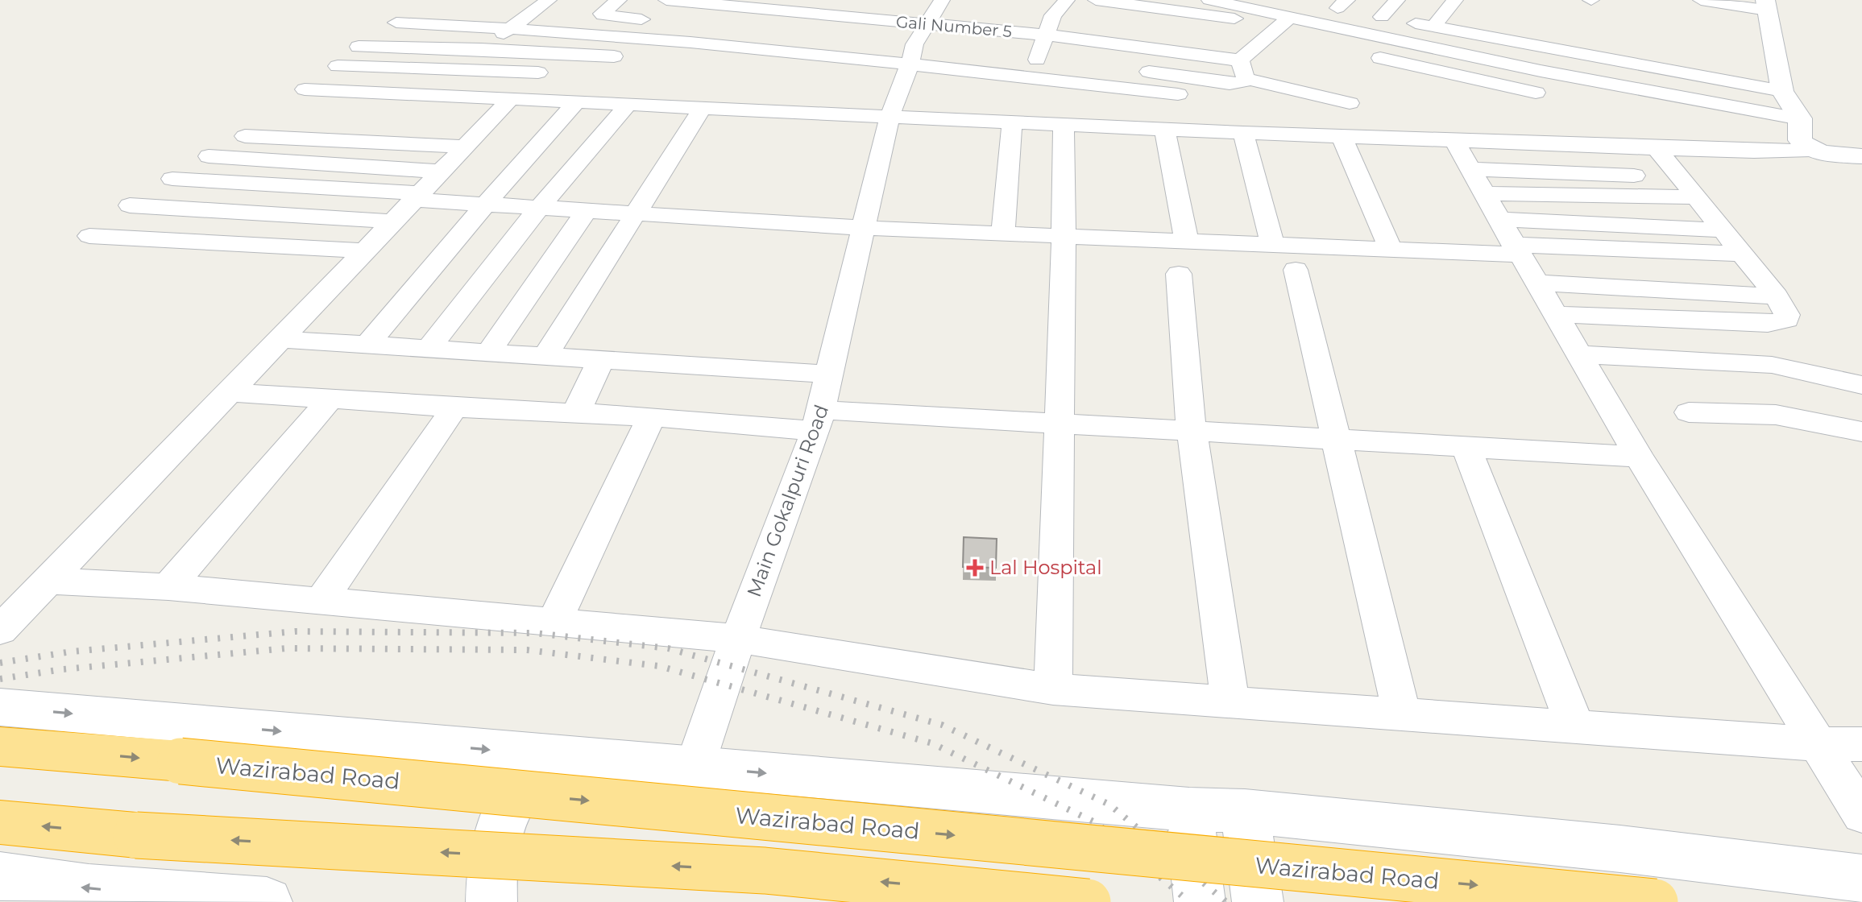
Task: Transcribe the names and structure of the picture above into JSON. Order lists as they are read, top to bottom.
{
  "streets": {
    "highway": ["Wazirabad Road"],
    "street": ["Gali Number 5", "Main Gokalpuri Road"]
  },
  "crossings": [
    ["Gali Number 5", "Main Gokalpuri Road"]
  ],
  "places": {
    "health": ["Lal Hospital"]
  }
}
